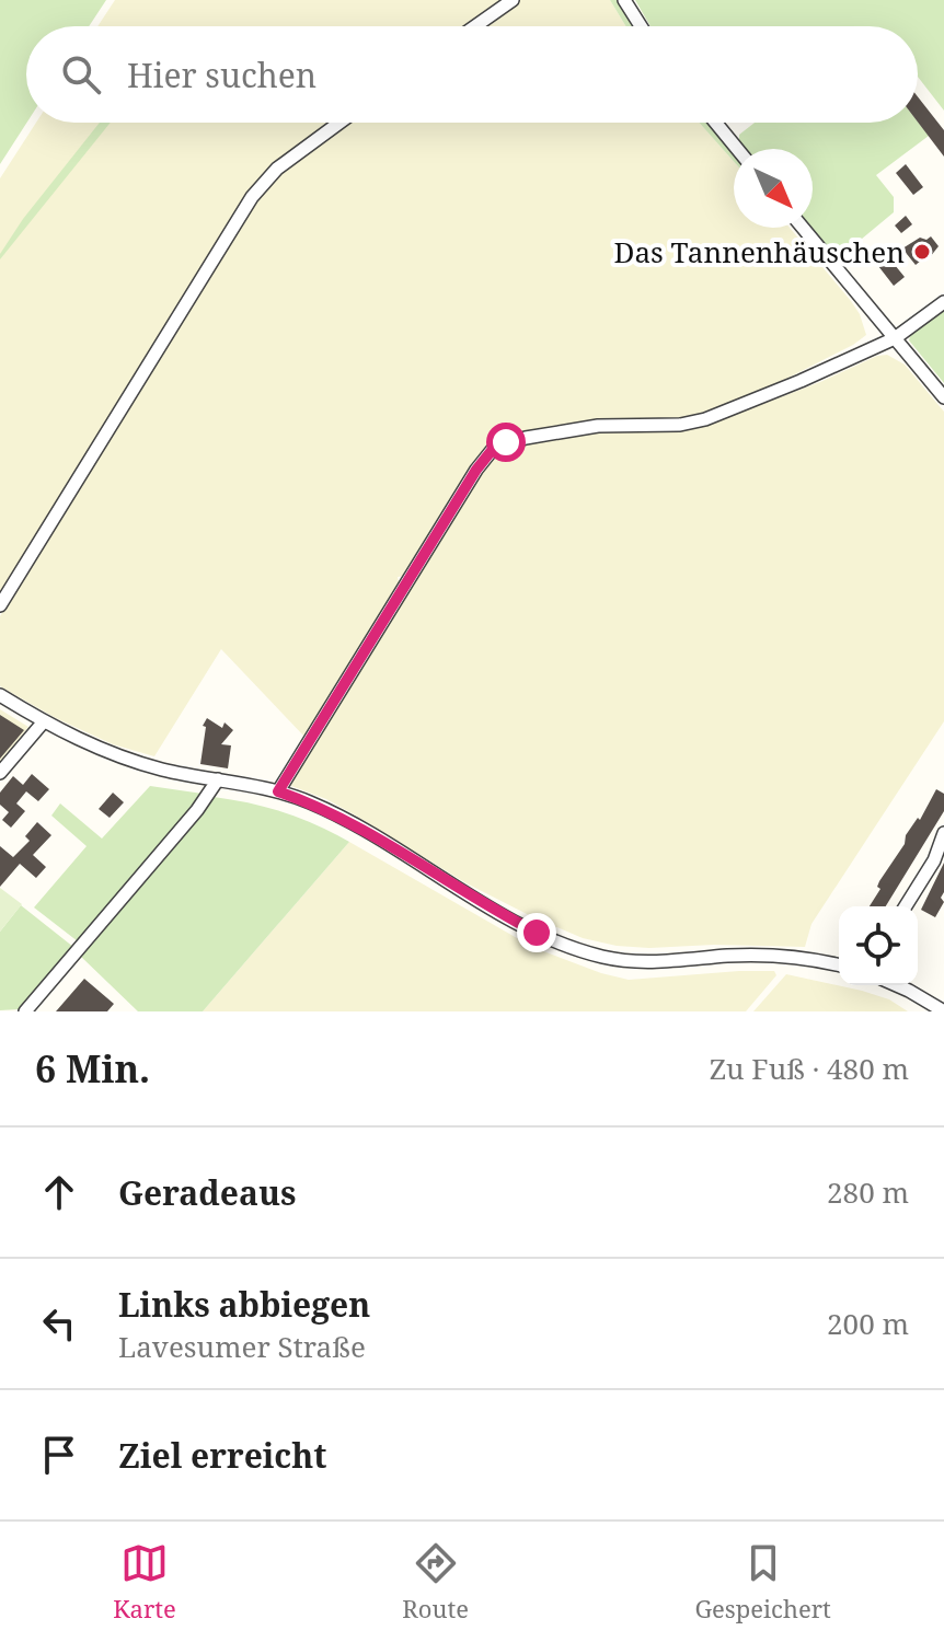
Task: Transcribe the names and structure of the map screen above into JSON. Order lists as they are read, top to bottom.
{
  "places": ["Das Tannenhäuschen"],
  "north": "bottom right",
  "page": {
    "search": "Hier suchen",
    "heading": ["6 Min.", "Zu Fuß · 480 m"],
    "list": [
      ["Geradeaus", "280 m"],
      ["Links abbiegen", "Lavesumer Straße", "200 m"],
      "Ziel erreicht"
    ],
    "nav": ["Karte", "Route", "Gespeichert"]
  }
}
